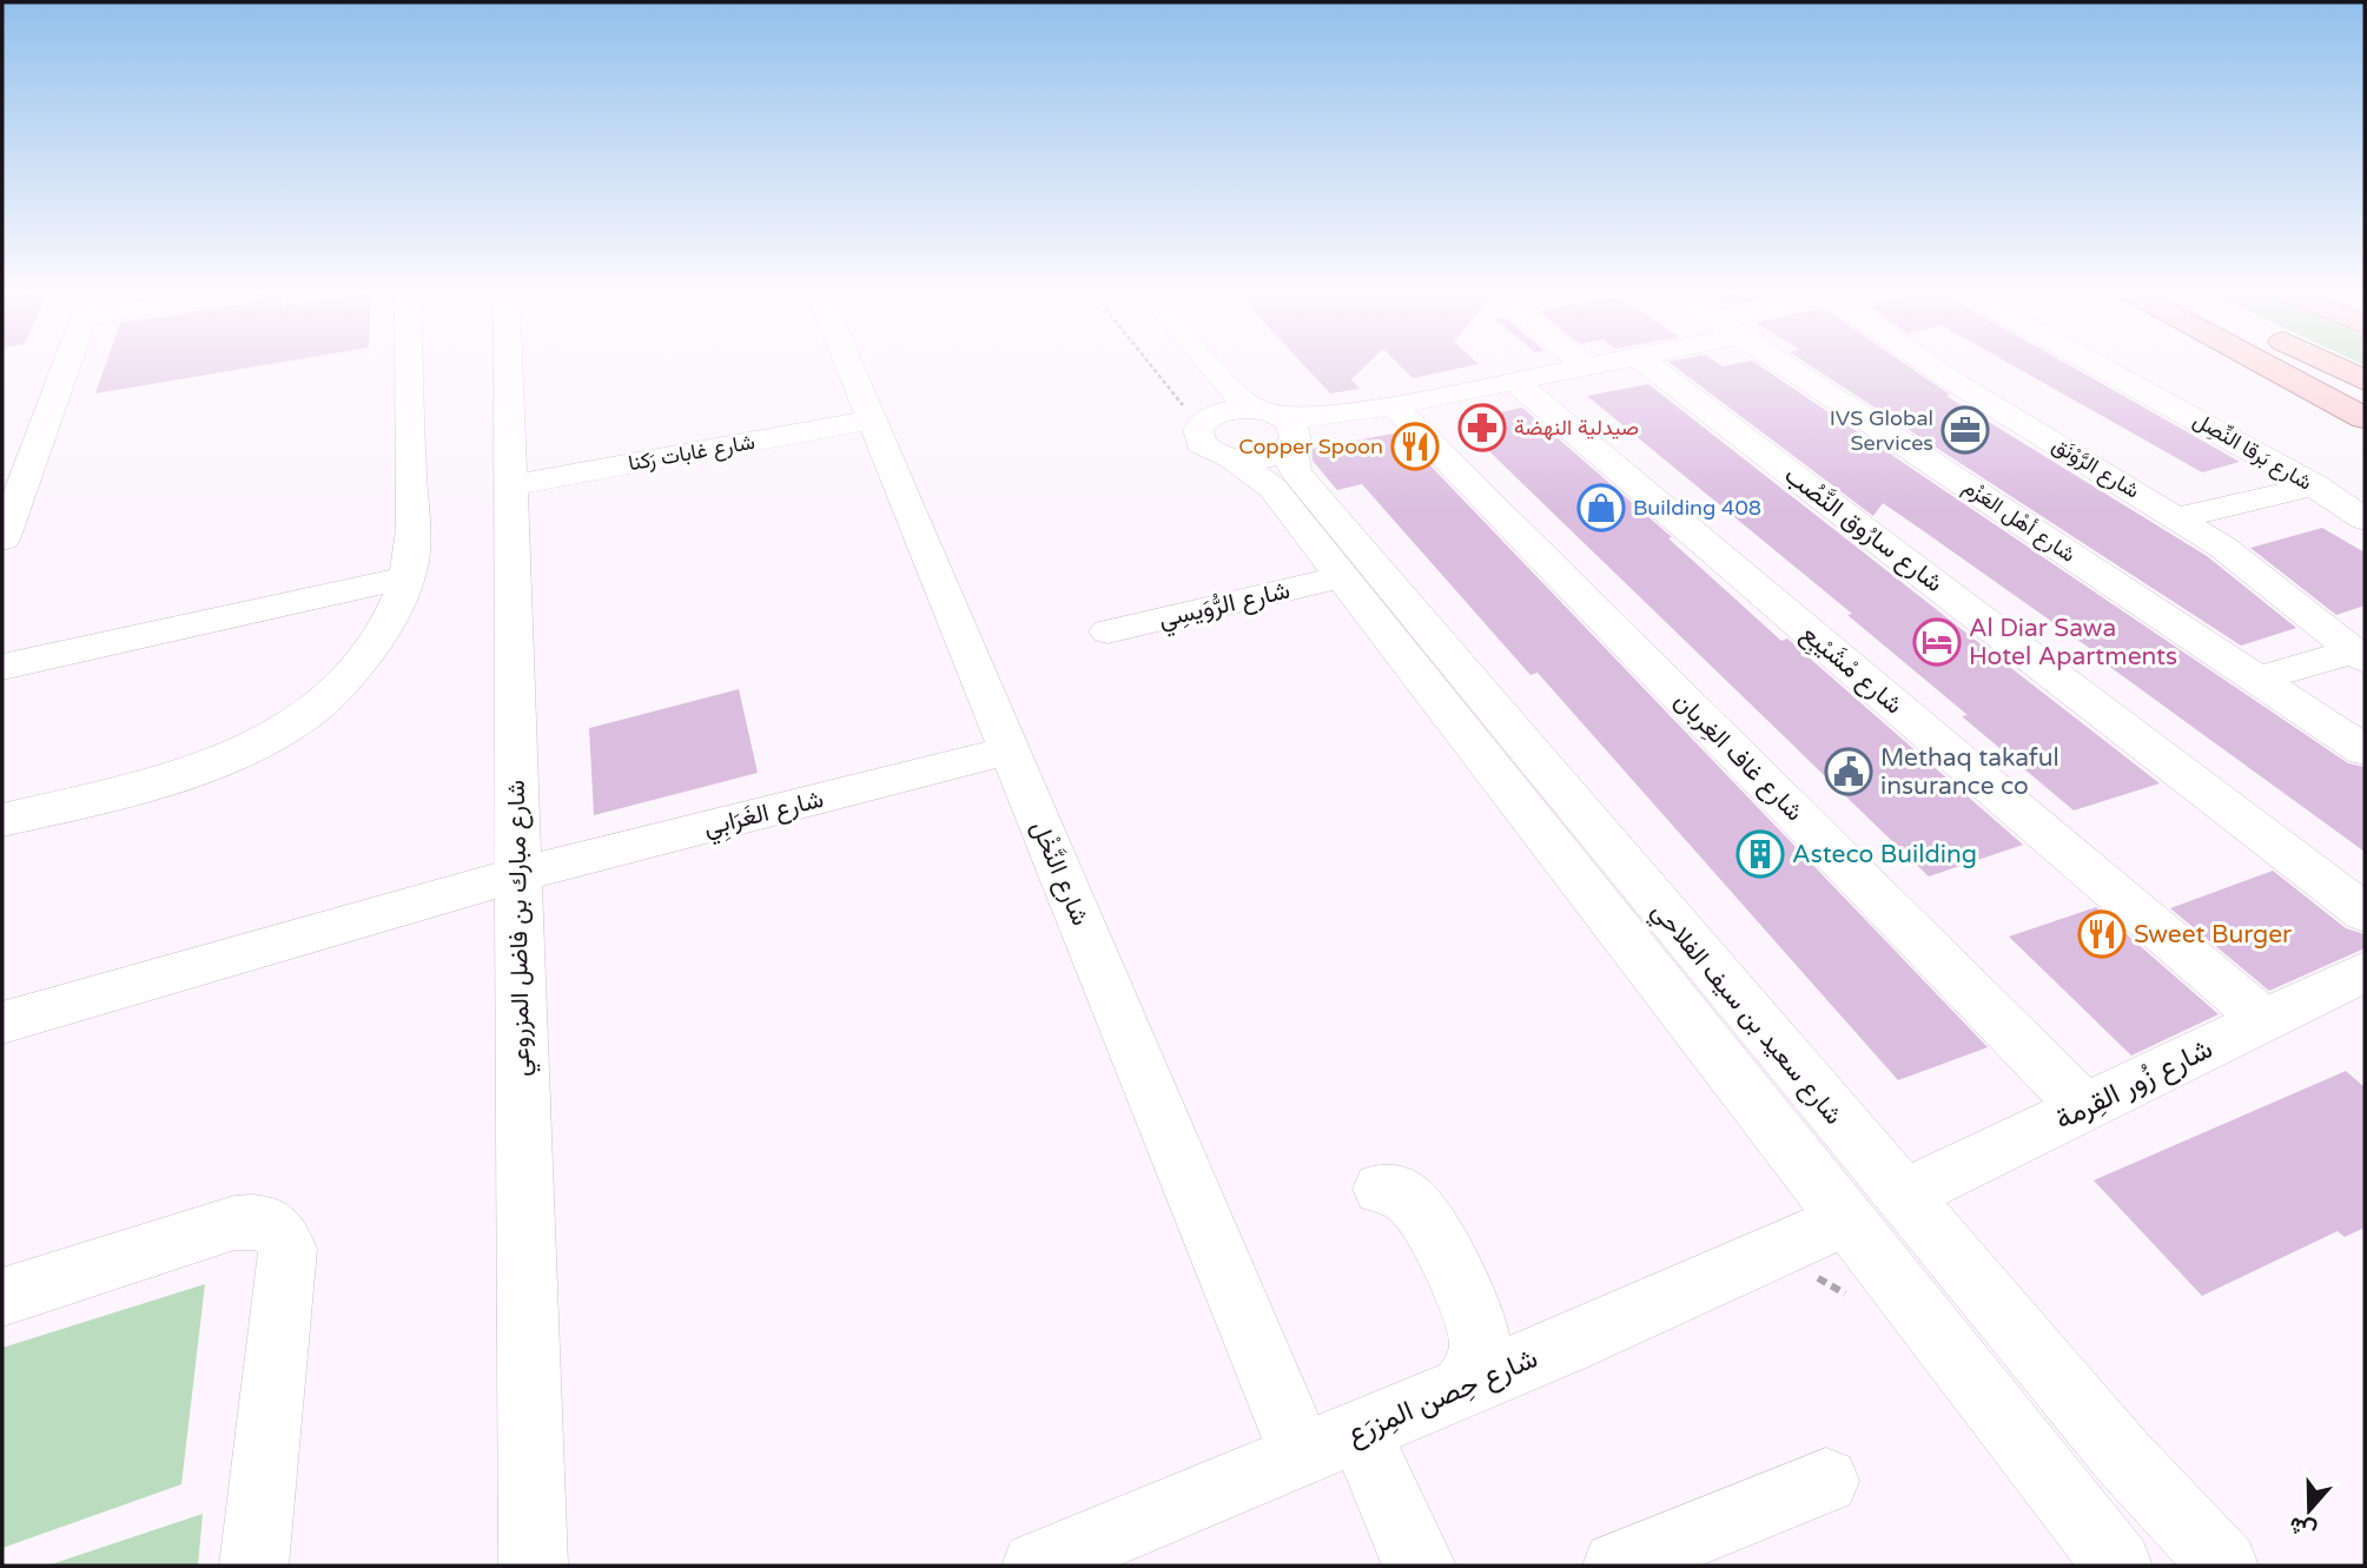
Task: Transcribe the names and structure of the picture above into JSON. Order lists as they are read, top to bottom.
{
  "streets": {
    "street": [
      "شارع بَرقا النِّصِل",
      "شارع غابات رَكنا",
      "شارع الرَّوْنَق",
      "شارع أهْل العَزْم",
      "شارع سارُوق النَّصُب",
      "شارع الرُّوَيسِي",
      "شارع مْشَيْبِع",
      "شارع غاف الغِربان",
      "شارع الغَرَابِي",
      "شارع النَّخْل",
      "شارع مبارك بن فاضل المزروعي",
      "شارع سعيد بن سيف الفلاحي",
      "شارع زُور القِرمة",
      "شارع حِصن المِزرَع"
    ]
  },
  "crossings": [
    ["شارع غابات رَكنا", "شارع النَّخْل"],
    ["شارع غابات رَكنا", "شارع مبارك بن فاضل المزروعي"],
    ["شارع الرَّوْنَق", "شارع أهْل العَزْم"],
    ["شارع الرُّوَيسِي", "شارع سعيد بن سيف الفلاحي"],
    ["شارع مْشَيْبِع", "شارع زُور القِرمة"],
    ["شارع غاف الغِربان", "شارع زُور القِرمة"],
    ["شارع الغَرَابِي", "شارع النَّخْل"],
    ["شارع الغَرَابِي", "شارع مبارك بن فاضل المزروعي"],
    ["شارع النَّخْل", "شارع حِصن المِزرَع"],
    ["شارع سعيد بن سيف الفلاحي", "شارع زُور القِرمة"],
    ["شارع سعيد بن سيف الفلاحي", "شارع حِصن المِزرَع"]
  ],
  "places": {
    "pharmacy": ["صيدلية النهضة"],
    "office": ["IVS Global Services"],
    "restaurant": ["Copper Spoon", "Sweet Burger"],
    "shop": ["Building 408"],
    "hotel": ["Al Diar Sawa Hotel Apartments"],
    "public building": ["Methaq takaful insurance co"],
    "building": ["Asteco Building"]
  },
  "north": "bottom"
}
